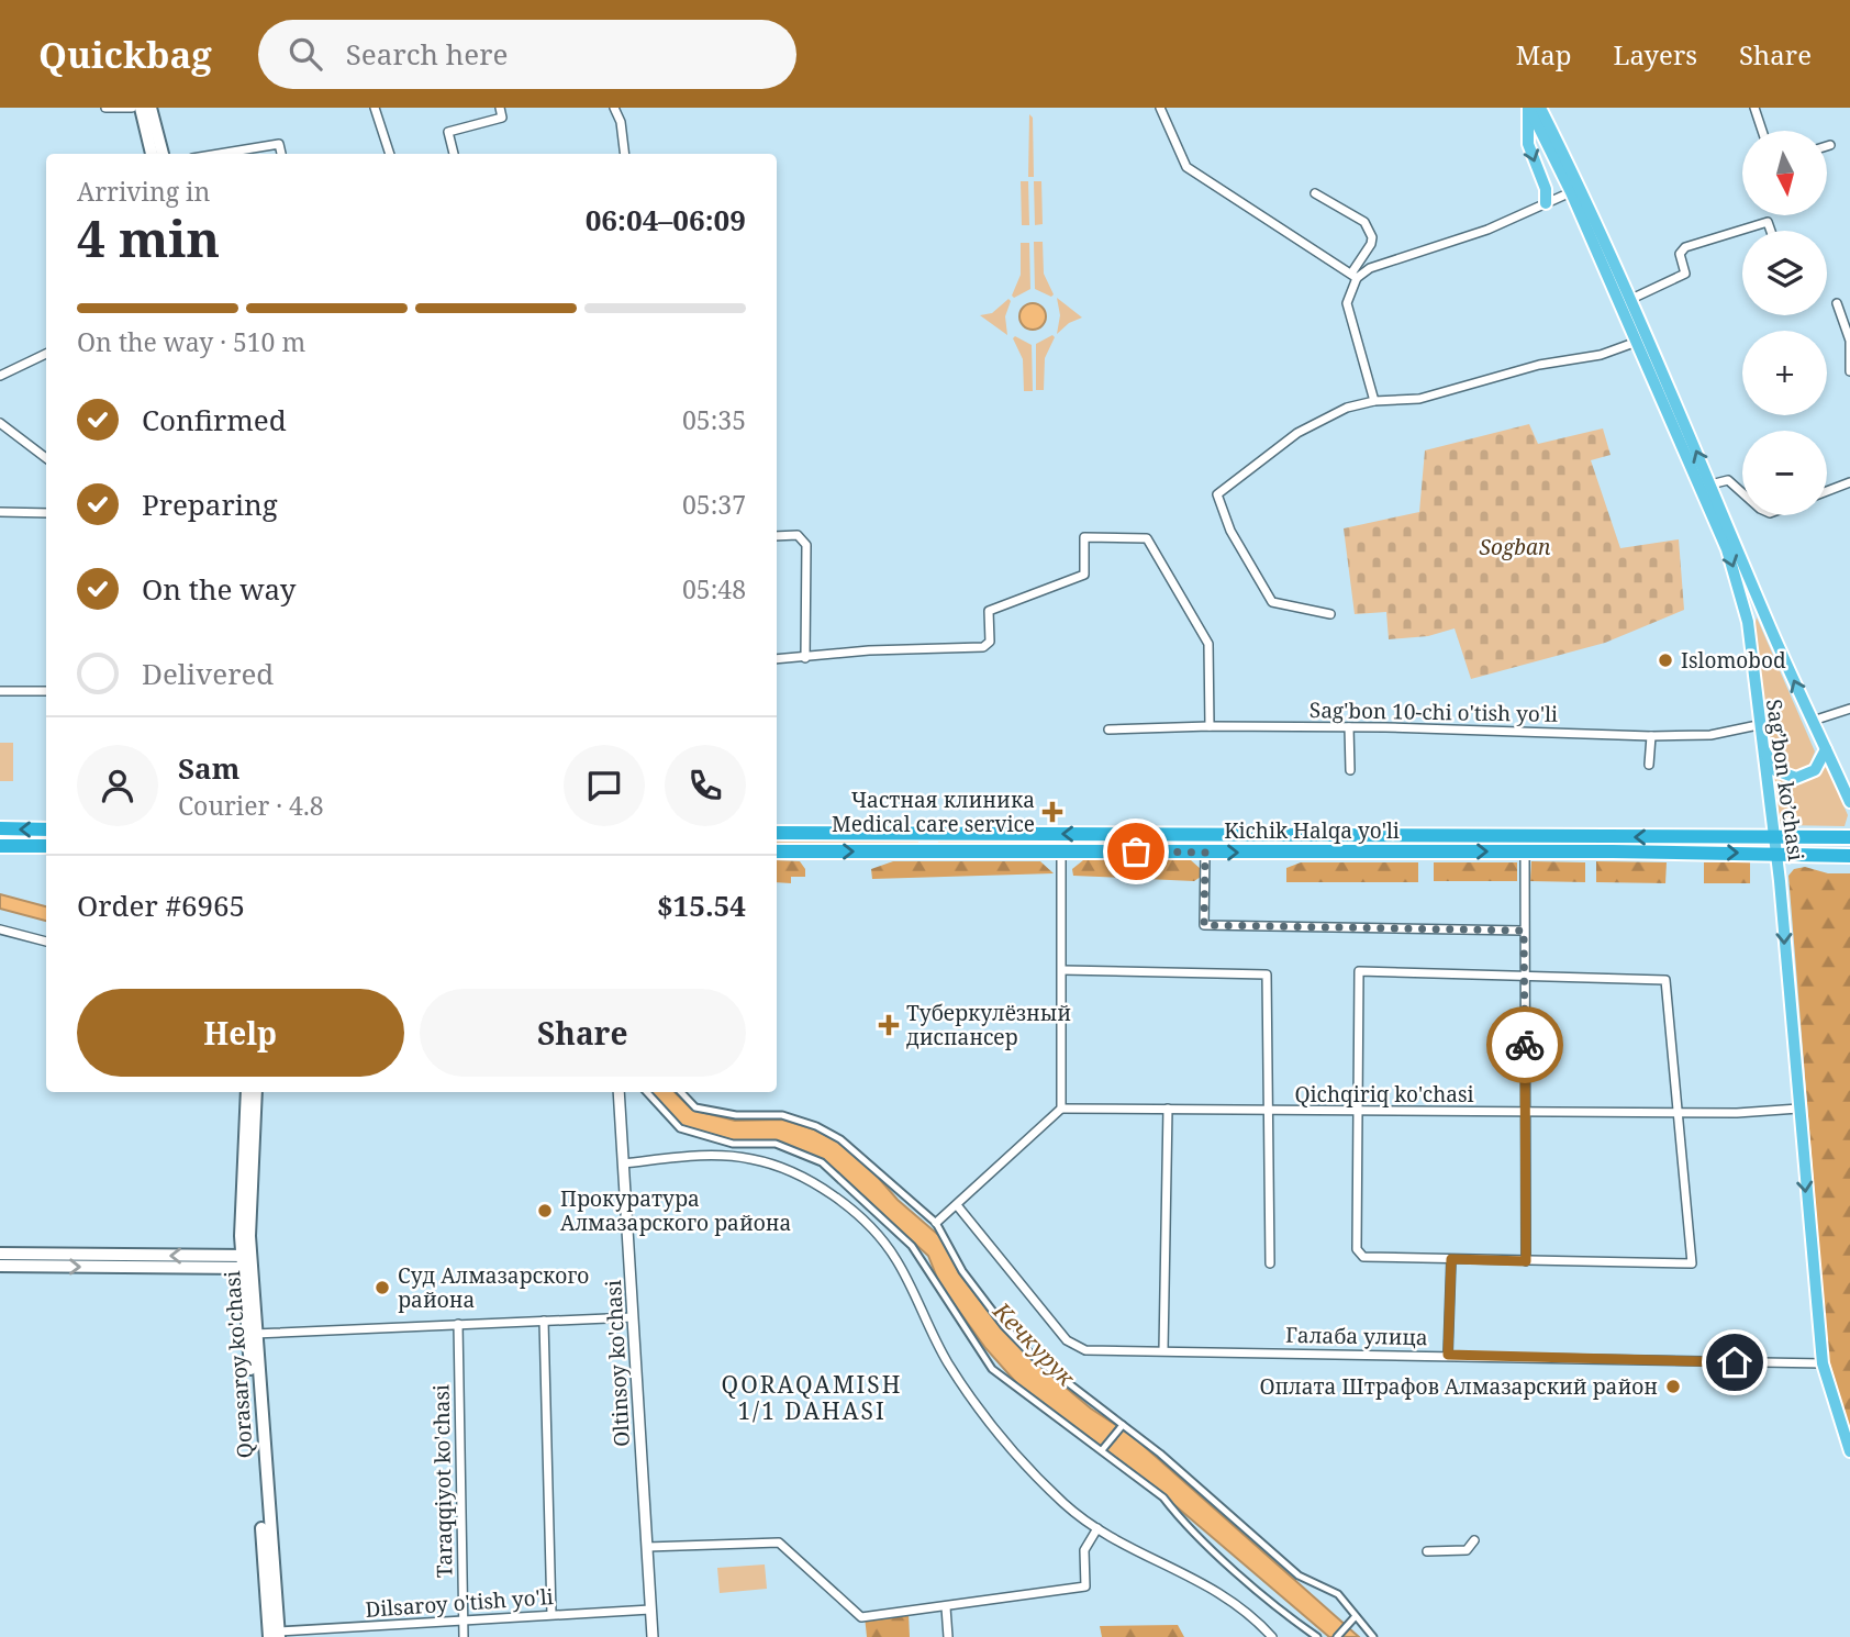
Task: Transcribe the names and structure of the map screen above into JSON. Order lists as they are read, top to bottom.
{
  "streets": {
    "highway": ["Kichik Halqa yo'li"],
    "main road": ["Sag’bon ko’chasi", "Qorasaroy ko'chasi"],
    "street": [
      "Sag'bon 10-chi o'tish yo'li",
      "Qichqiriq ko'chasi",
      "Галаба улица",
      "Oltinsoy ko'chasi",
      "Taraqqiyot ko'chasi",
      "Dilsaroy o'tish yo'li"
    ]
  },
  "crossings": [
    ["Sag'bon 10-chi o'tish yo'li", "Sag’bon ko’chasi"],
    ["Sag’bon ko’chasi", "Kichik Halqa yo'li"],
    ["Sag’bon ko’chasi", "Qichqiriq ko'chasi"],
    ["Sag’bon ko’chasi", "Галаба улица"],
    ["Oltinsoy ko'chasi", "Dilsaroy o'tish yo'li"],
    ["Qorasaroy ko'chasi", "Dilsaroy o'tish yo'li"],
    ["Taraqqiyot ko'chasi", "Dilsaroy o'tish yo'li"]
  ],
  "districts": ["QORAQAMISH 1/1 DAHASI"],
  "water": ["Кечкурук"],
  "parks": ["Sogban"],
  "places": {
    "other": [
      "Islomobod",
      "Прокуратура Алмазарского района",
      "Суд Алмазарского района",
      "Оплата Штрафов Aлмазарский район"
    ],
    "health": ["Частная клиника Medical care service", "Туберкулёзный диспансер"]
  },
  "north": "bottom",
  "page": {
    "header": "Quickbag",
    "search": "Search here",
    "nav": ["Map", "Layers", "Share"],
    "map_buttons": ["+", "−"],
    "heading": ["4 min", "Arriving in", "06:04–06:09"],
    "panel": [
      "Sam",
      "Courier · 4.8",
      "Order #6965",
      "$15.54"
    ],
    "bar": "On the way · 510 m",
    "list": [
      ["Confirmed", "05:35"],
      ["Preparing", "05:37"],
      ["On the way", "05:48"],
      "Delivered"
    ],
    "buttons": ["Help", "Share"]
  }
}
